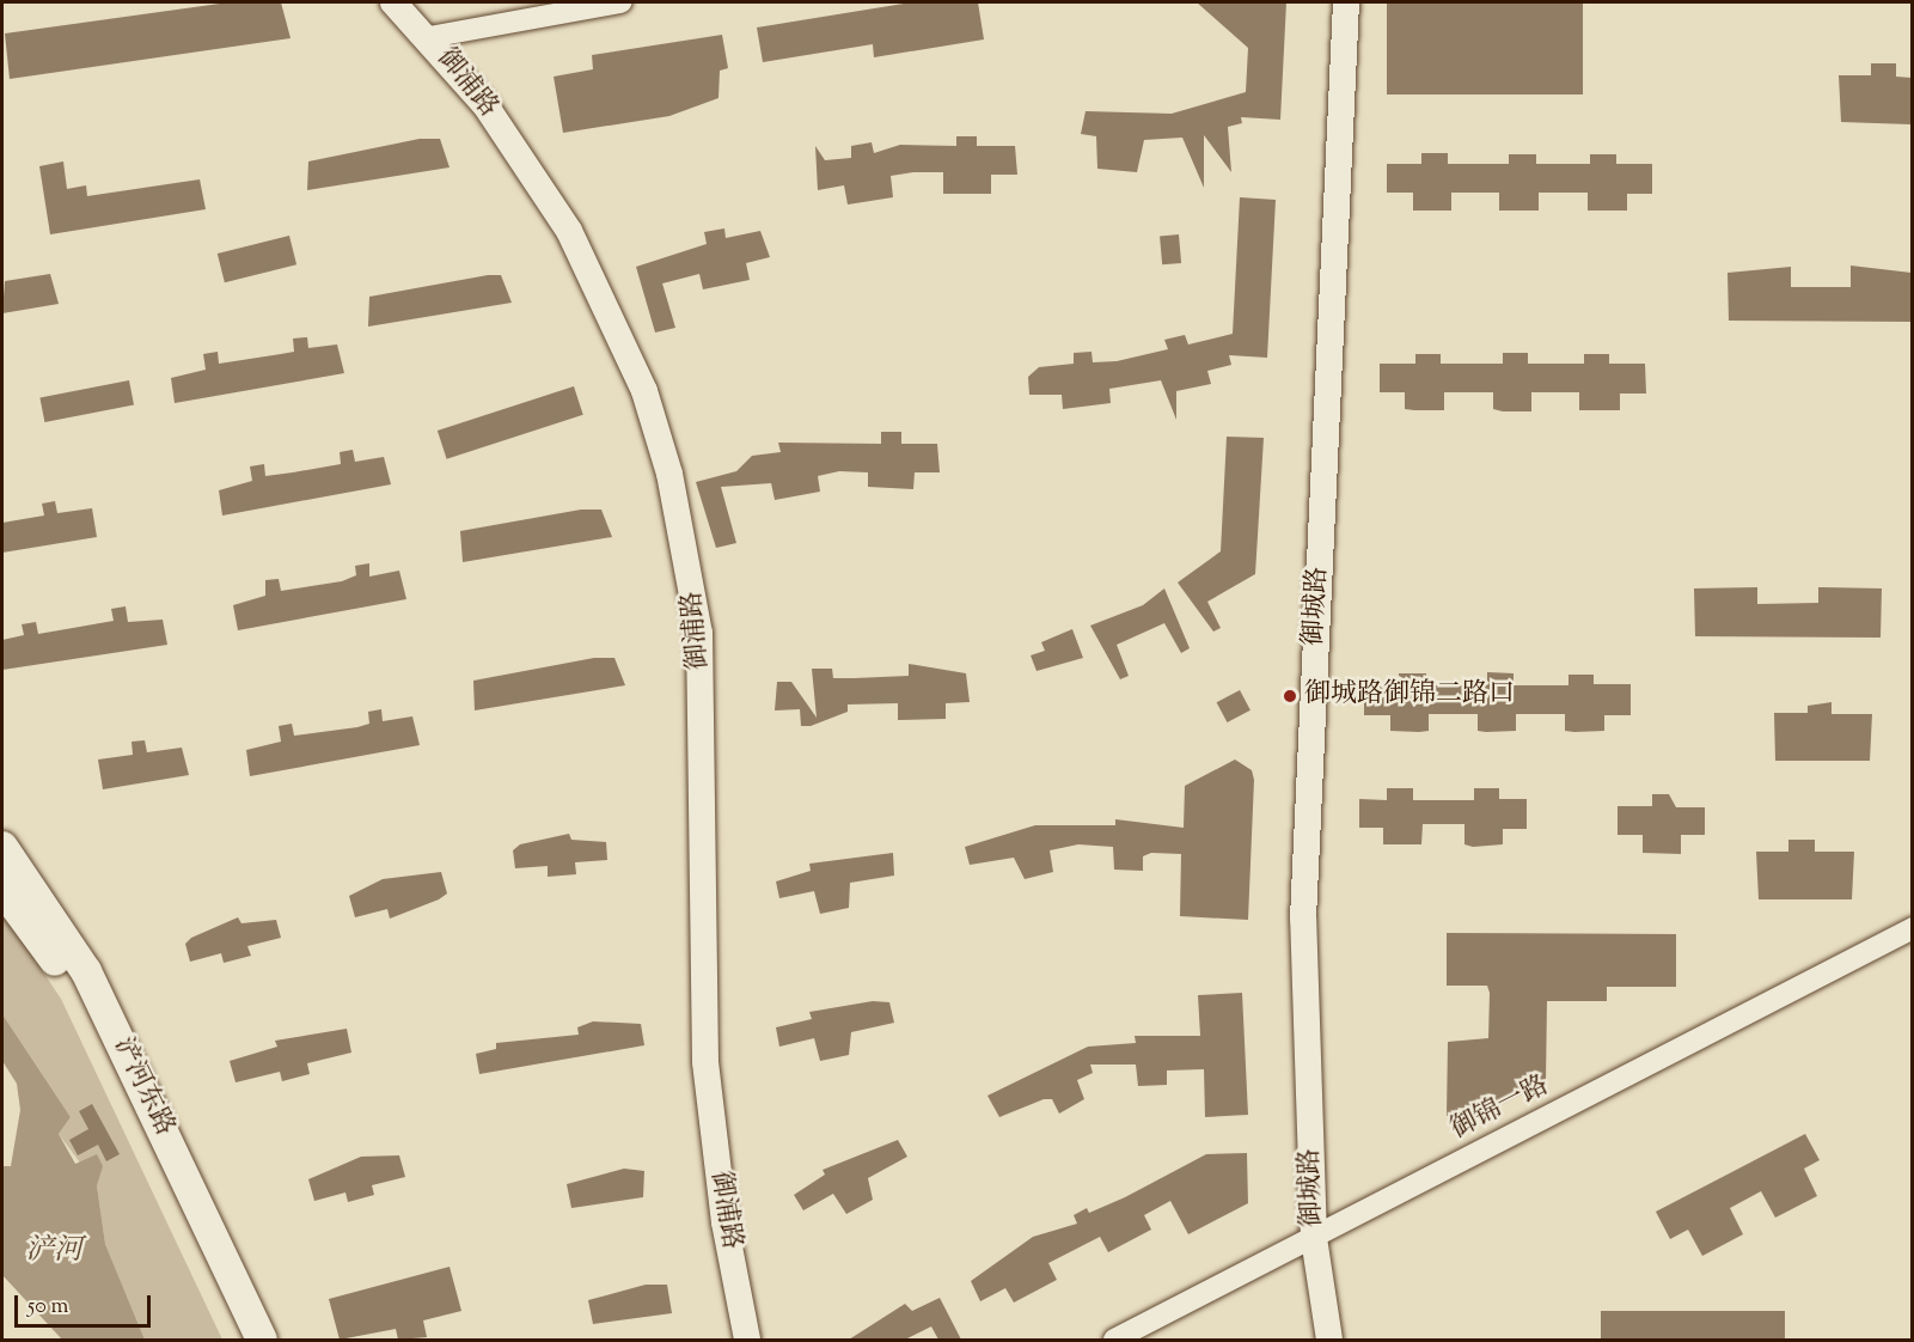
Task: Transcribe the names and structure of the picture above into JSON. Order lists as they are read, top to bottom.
{
  "streets": {
    "main road": ["浐河东路"],
    "street": ["御浦路", "御城路", "御锦一路"]
  },
  "crossings": [
    ["御城路", "御锦一路"]
  ],
  "water": ["浐河"],
  "places": ["御城路御锦二路口"],
  "scale_bar": "50 m"
}
